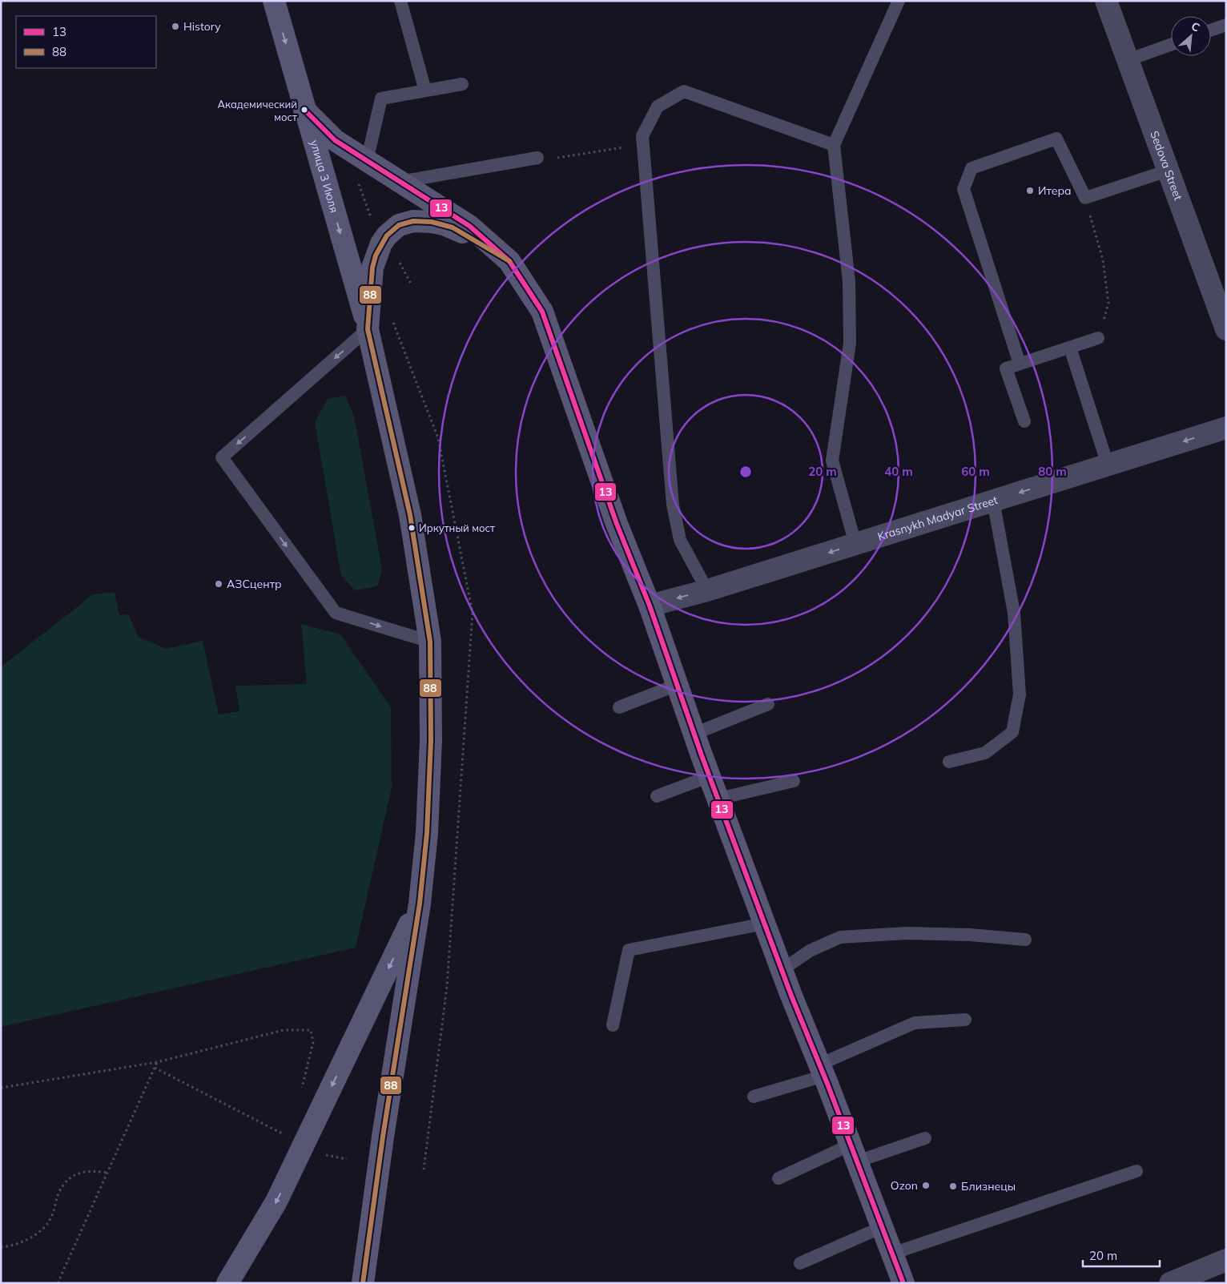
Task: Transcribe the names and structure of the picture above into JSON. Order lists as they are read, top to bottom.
{
  "streets": {
    "main road": ["улица 3 Июля"],
    "street": ["Sedova Street", "Krasnykh Madyar Street"]
  },
  "one_way": ["улица 3 Июля", "Krasnykh Madyar Street"],
  "places": [
    "History",
    "Академический мост",
    "Итера",
    "Иркутный мост",
    "АЗСцентр",
    "Ozon",
    "Близнецы"
  ],
  "lines": ["transit line 13", "transit line 88"],
  "legend": ["13", "88"],
  "scale_bar": "20 m",
  "north": "top right",
  "rings": [
    "20 m",
    "40 m",
    "60 m",
    "80 m"
  ]
}
